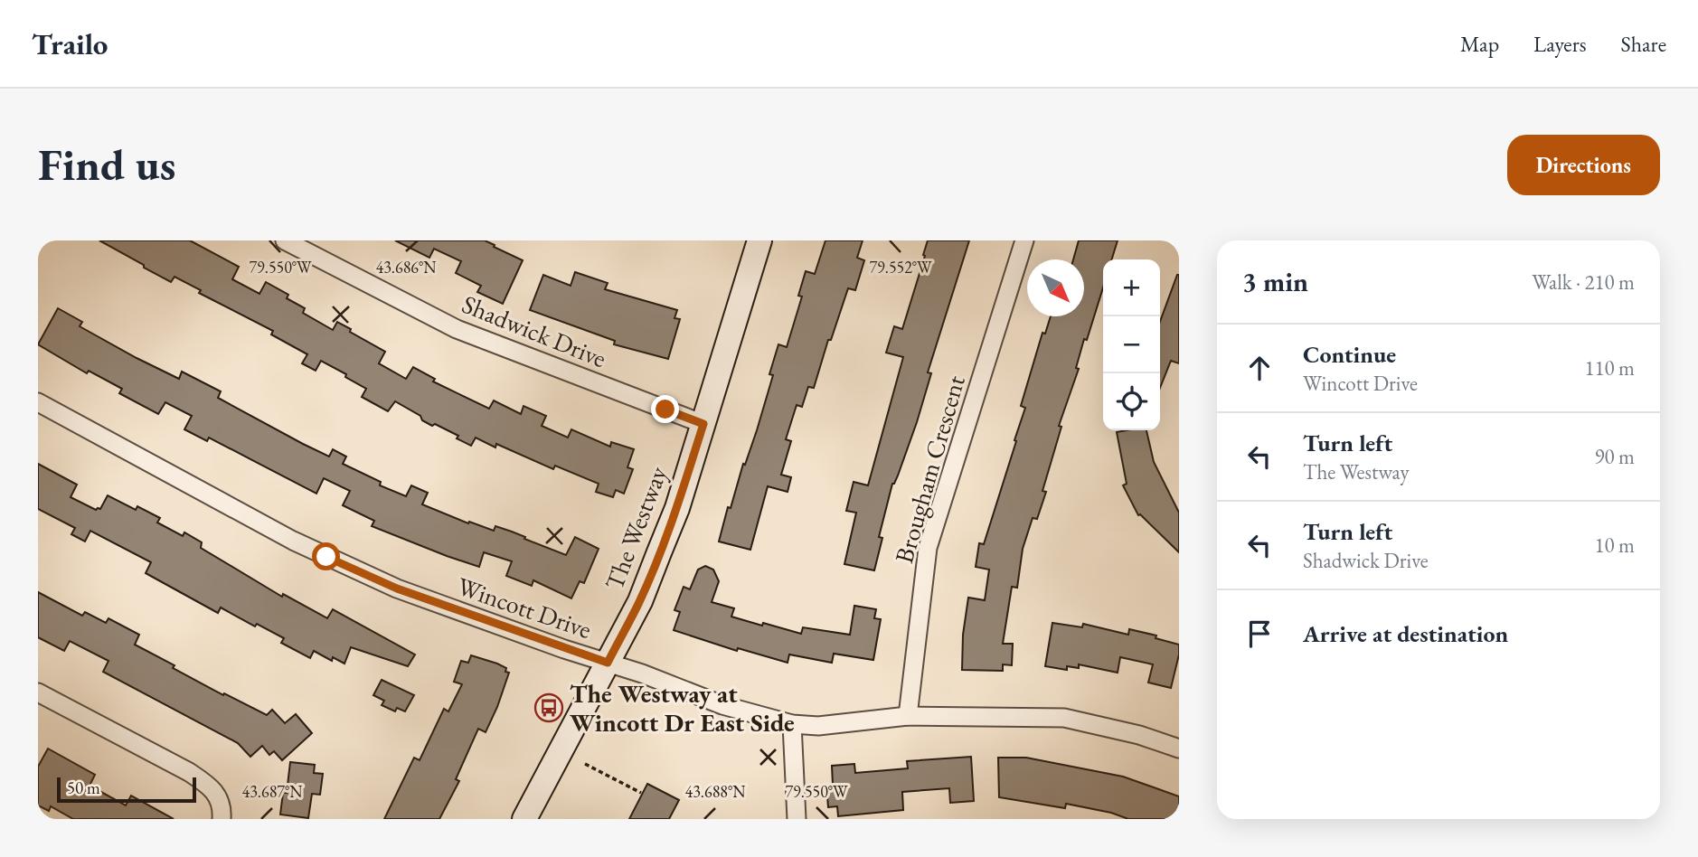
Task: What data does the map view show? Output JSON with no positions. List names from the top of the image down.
{
  "streets": {
    "main road": ["The Westway"],
    "street": ["Shadwick Drive", "Brougham Crescent", "Wincott Drive"]
  },
  "crossings": [
    ["Shadwick Drive", "The Westway"],
    ["Brougham Crescent", "Wincott Drive"],
    ["The Westway", "Wincott Drive"]
  ],
  "places": {
    "bus stop": ["The Westway at Wincott Dr East Side"]
  },
  "scale_bar": "50 m",
  "north": "bottom right",
  "page": {
    "header": "Trailo",
    "nav": ["Map", "Layers", "Share"],
    "buttons": "Directions",
    "title": "Find us",
    "heading": ["3 min", "Walk · 210 m"],
    "map_buttons": ["+", "−"],
    "list": [
      ["Continue", "Wincott Drive", "110 m"],
      ["Turn left", "The Westway", "90 m"],
      ["Turn left", "Shadwick Drive", "10 m"],
      "Arrive at destination"
    ],
    "scale": "50 m"
  },
  "coordinates": [
    "43.686°N",
    "79.550°W",
    "79.552°W",
    "43.687°N",
    "43.688°N"
  ]
}
